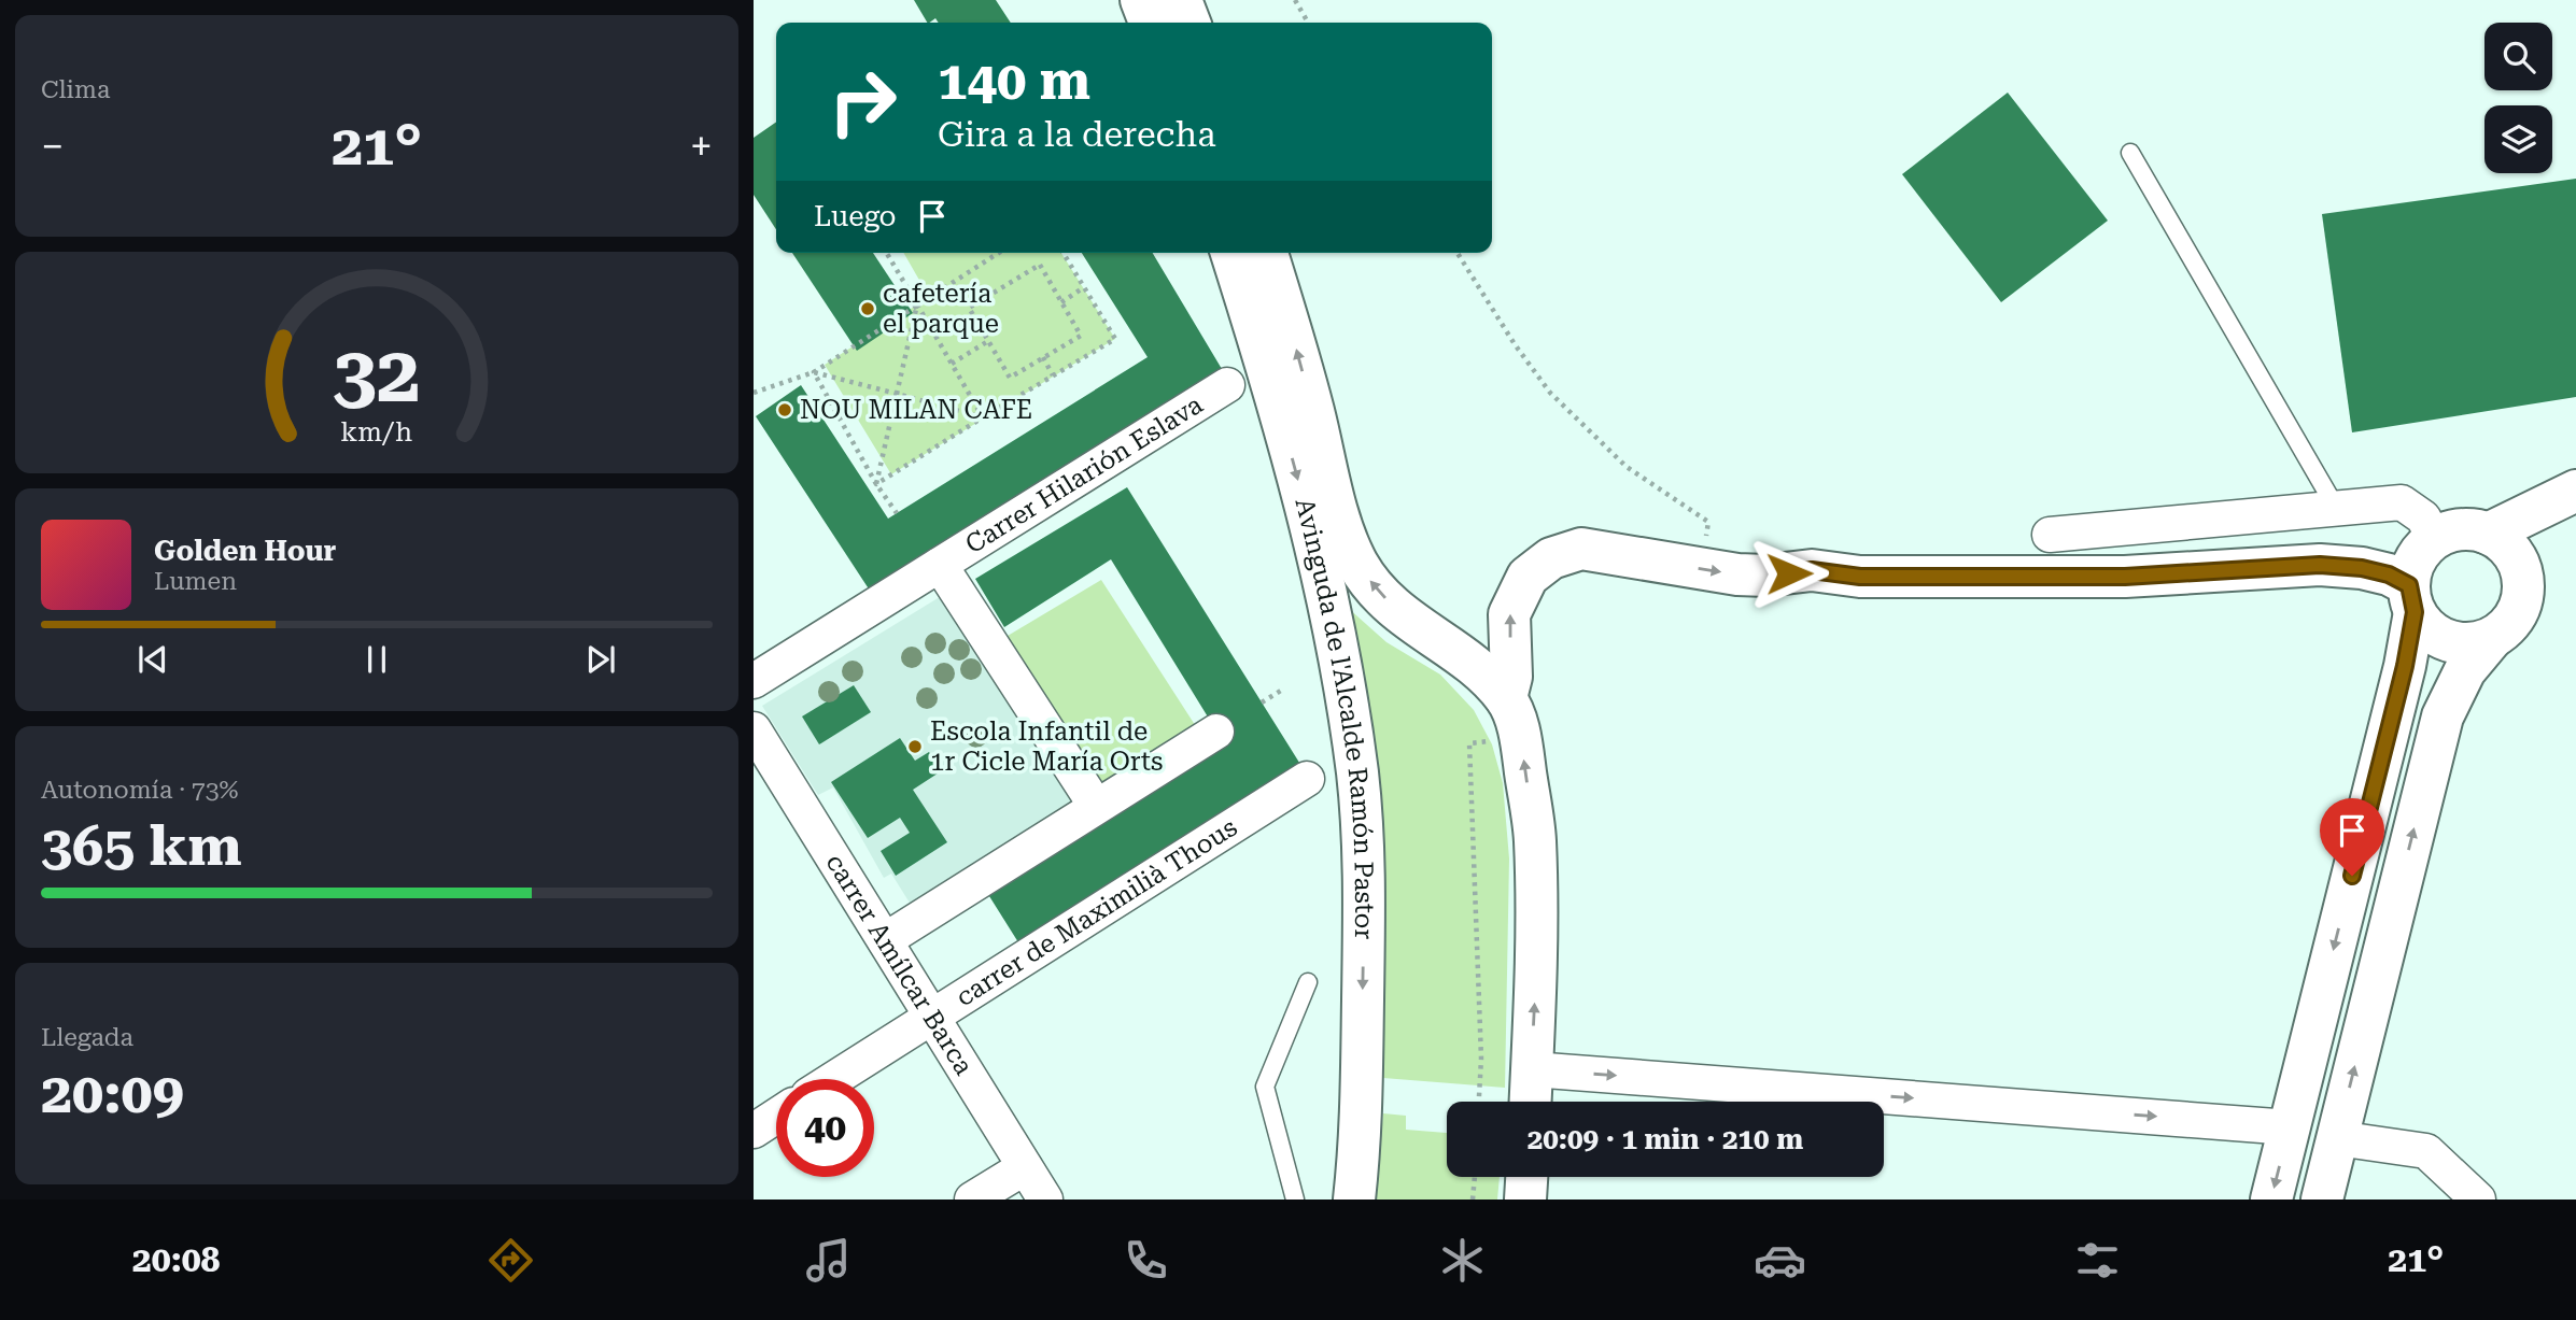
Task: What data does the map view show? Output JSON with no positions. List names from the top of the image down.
{
  "streets": {
    "main road": ["Avinguda de l'Alcalde Ramón Pastor"],
    "street": ["Carrer Hilarión Eslava", "carrer de Maximilià Thous", "carrer Amílcar Barca"]
  },
  "crossings": [
    ["carrer de Maximilià Thous", "carrer Amílcar Barca"]
  ],
  "places": ["cafetería el parque", "NOU MILAN CAFE", "Escola Infantil de 1r Cicle María Orts"],
  "page": {
    "tile": [
      "Clima",
      ["Autonomía · 73%", "365 km"],
      ["Llegada", "20:09"]
    ],
    "turn": ["140 m", "Gira a la derecha"],
    "heat": ["−", "21°", "+"],
    "then": "Luego",
    "song": ["Golden Hour", "Lumen"],
    "limit": "40",
    "trip": "20:09 · 1 min · 210 m",
    "tabs": ["20:08", "21°"],
    "gauge": ["32", "km/h"]
  }
}
